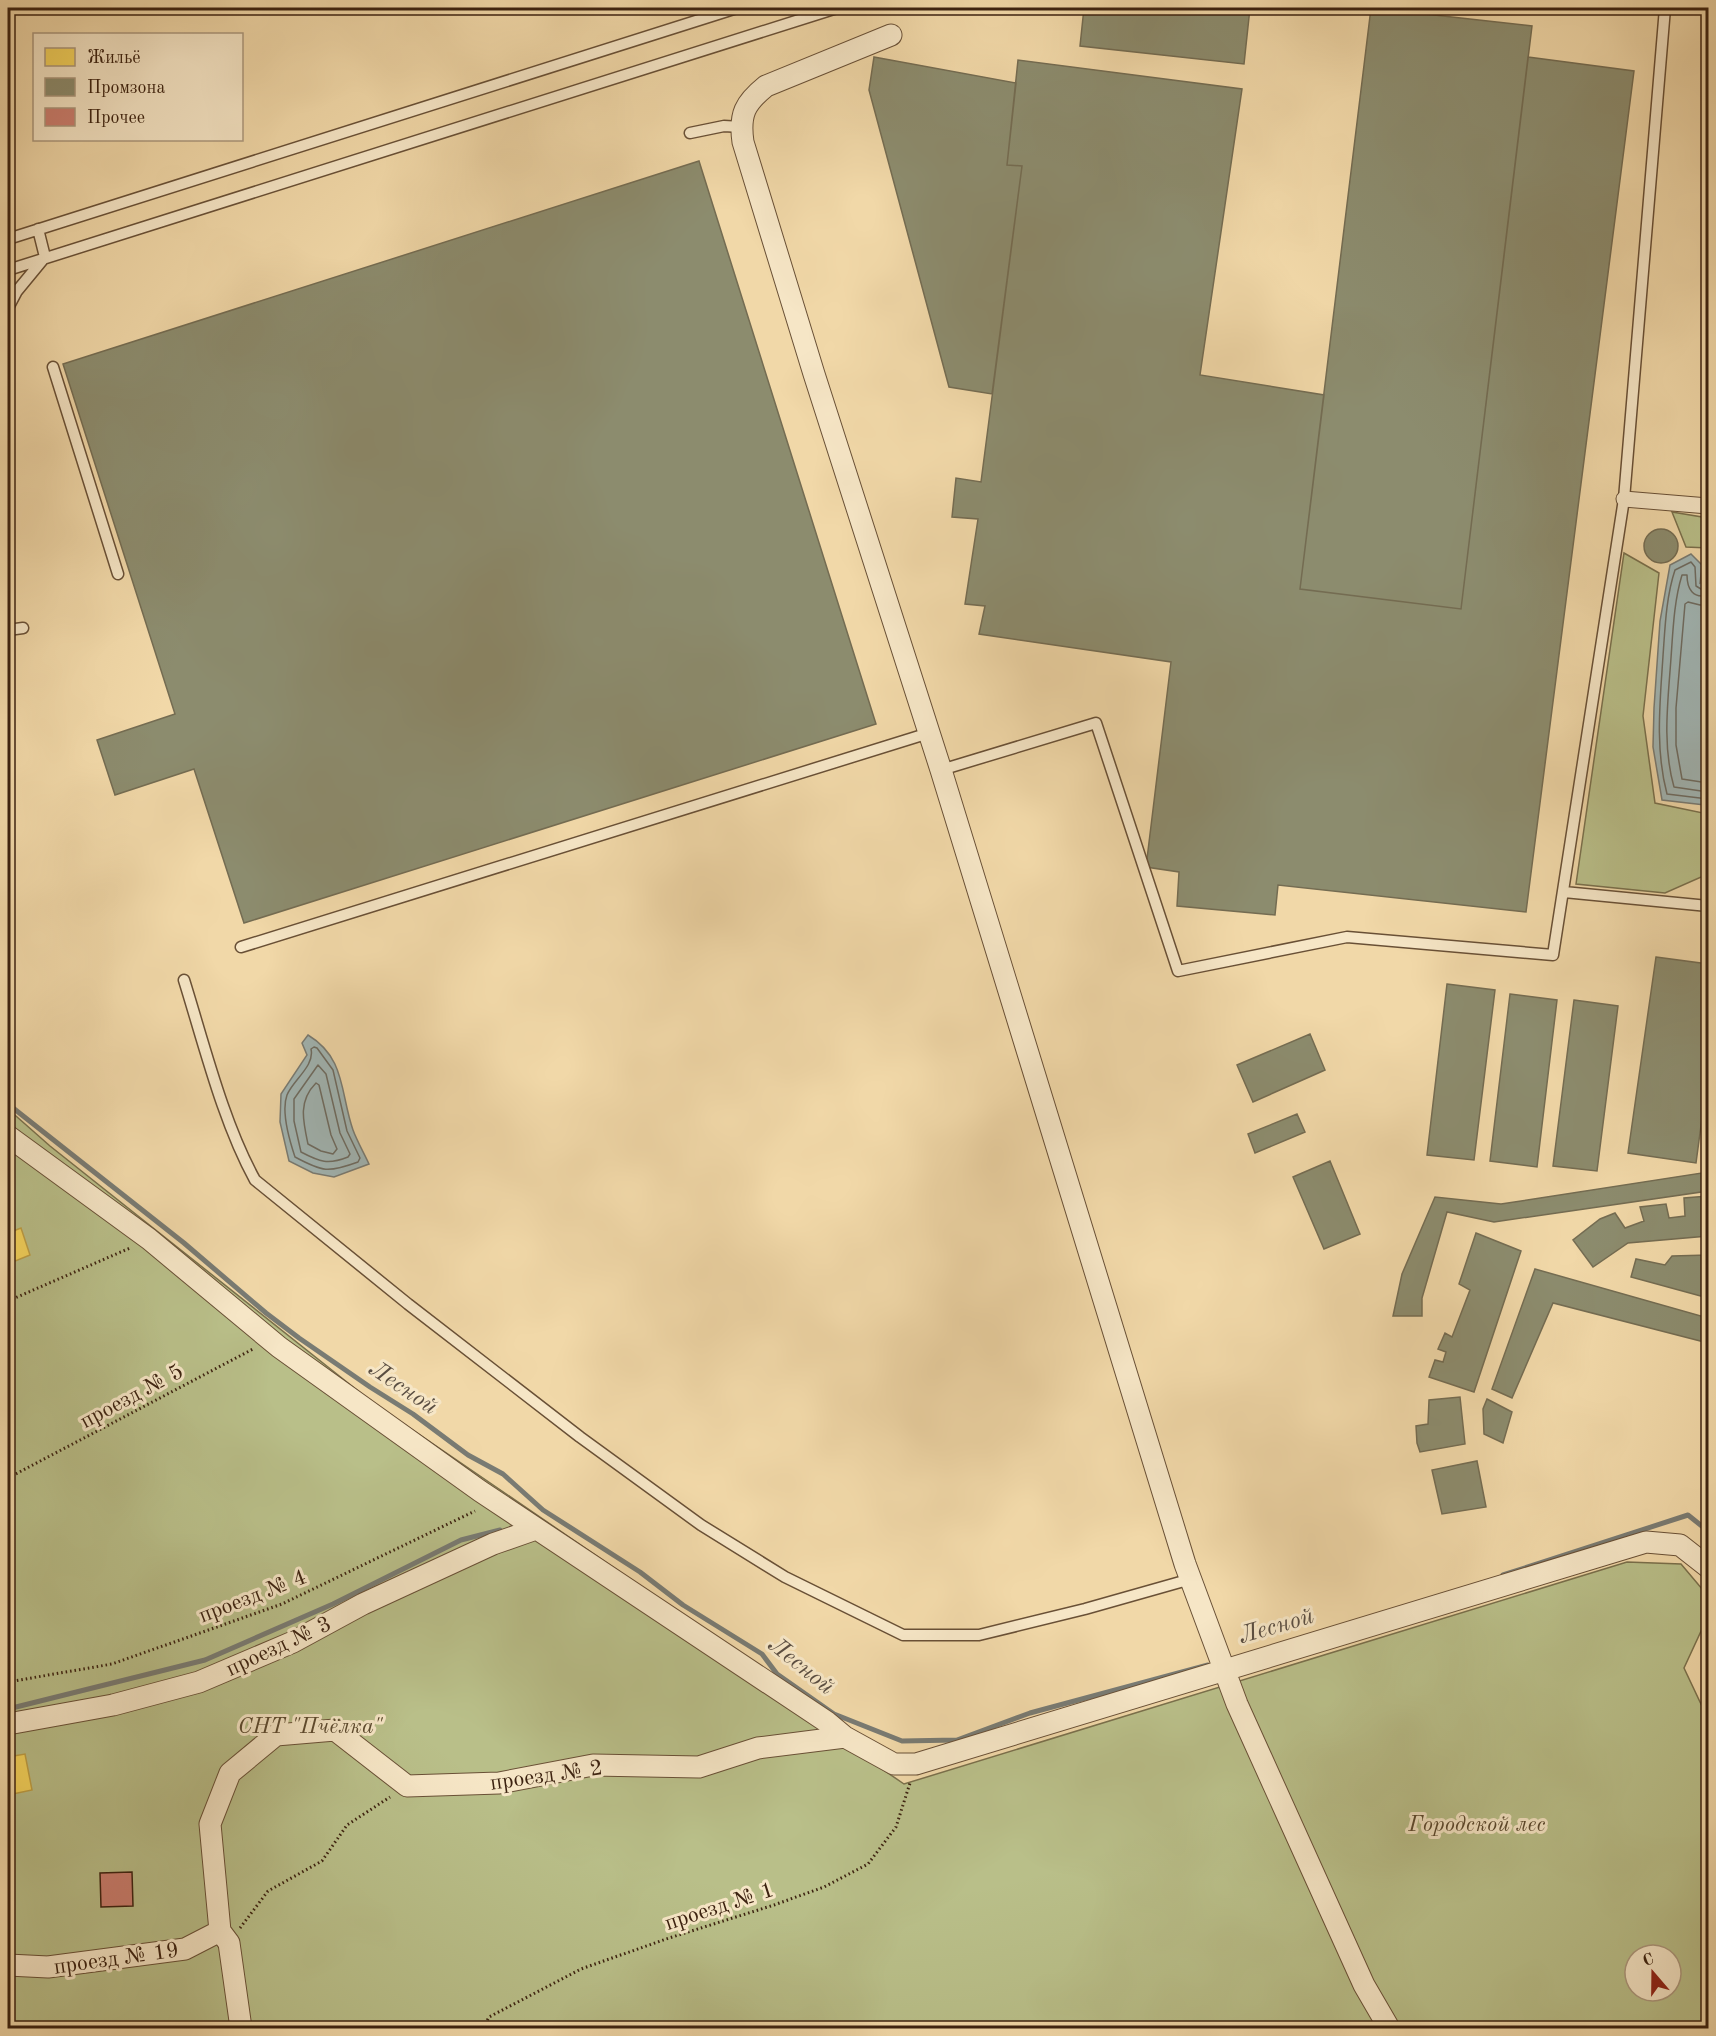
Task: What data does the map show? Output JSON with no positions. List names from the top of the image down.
{
  "streets": {
    "street": ["проезд № 3", "проезд № 2", "проезд № 19"],
    "path": ["проезд № 5", "проезд № 4", "проезд № 1"]
  },
  "water": ["Лесной"],
  "parks": ["СНТ \"Пчёлка\"", "Городской лес"],
  "legend": ["Жильё", "Промзона", "Прочее"],
  "north": "top"
}
